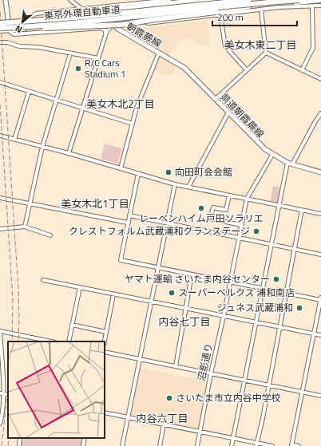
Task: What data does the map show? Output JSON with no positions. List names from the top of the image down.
{
  "streets": {
    "highway": ["東京外環自動車道"],
    "main road": ["朝霞蕨線", "県道朝霞蕨線"],
    "street": ["沼影通り"]
  },
  "crossings": [
    ["朝霞蕨線", "県道朝霞蕨線"],
    ["県道朝霞蕨線", "沼影通り"]
  ],
  "districts": [
    "美女木東二丁目",
    "美女木北2丁目",
    "美女木北1丁目",
    "内谷七丁目",
    "内谷六丁目"
  ],
  "places": [
    "R/C Cars Stadium 1",
    "向田町会会館",
    "レーベンハイム戸田ソラリエ",
    "クレストフォルム武蔵浦和グランステージ",
    "ヤマト運輸 さいたま内谷センター",
    "スーパーベルクス 浦和南店",
    "ジュネス武蔵浦和",
    "さいたま市立内谷中学校"
  ],
  "scale_bar": "200 m",
  "north": "bottom left"
}
